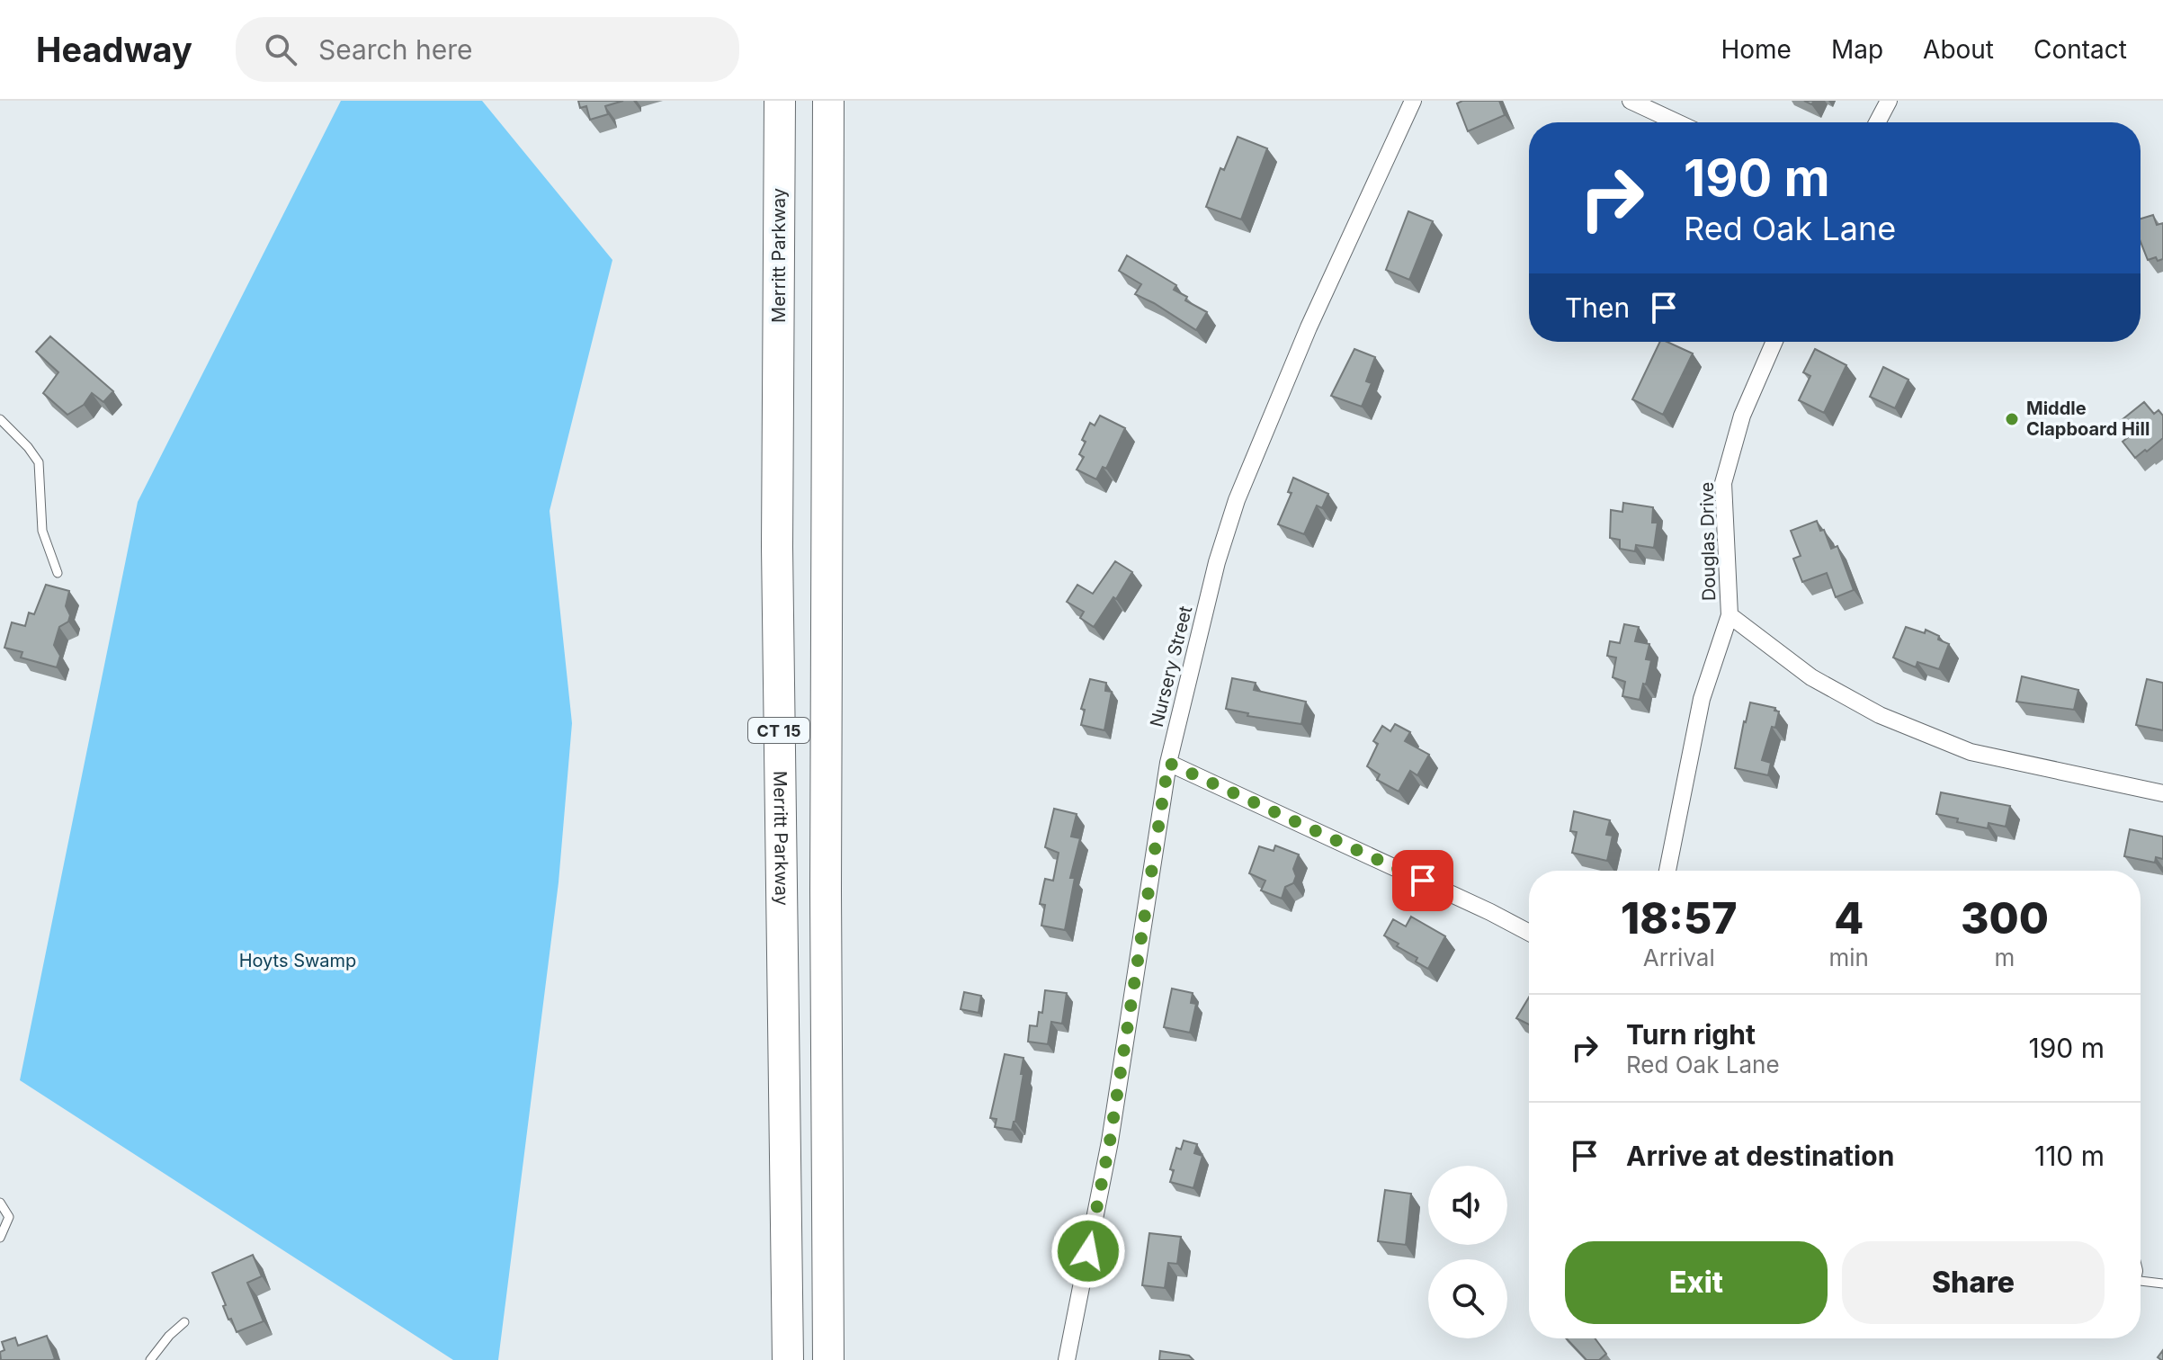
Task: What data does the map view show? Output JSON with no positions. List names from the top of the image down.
{
  "streets": {
    "highway": ["Merritt Parkway", "CT 15"],
    "street": ["Douglas Drive", "Nursery Street"]
  },
  "parks": ["Hoyts Swamp"],
  "places": ["Middle Clapboard Hill"],
  "page": {
    "header": "Headway",
    "search": "Search here",
    "nav": [
      "Home",
      "Map",
      "About",
      "Contact"
    ],
    "turn": ["190 m", "Red Oak Lane"],
    "then": "Then",
    "eta": [
      "18:57",
      "Arrival",
      "4",
      "min",
      "300",
      "m"
    ],
    "list": [
      {
        "name": "Turn right",
        "note": "Red Oak Lane",
        "value": "190 m"
      },
      {
        "name": "Arrive at destination",
        "value": "110 m"
      }
    ],
    "buttons": ["Exit", "Share"]
  }
}
